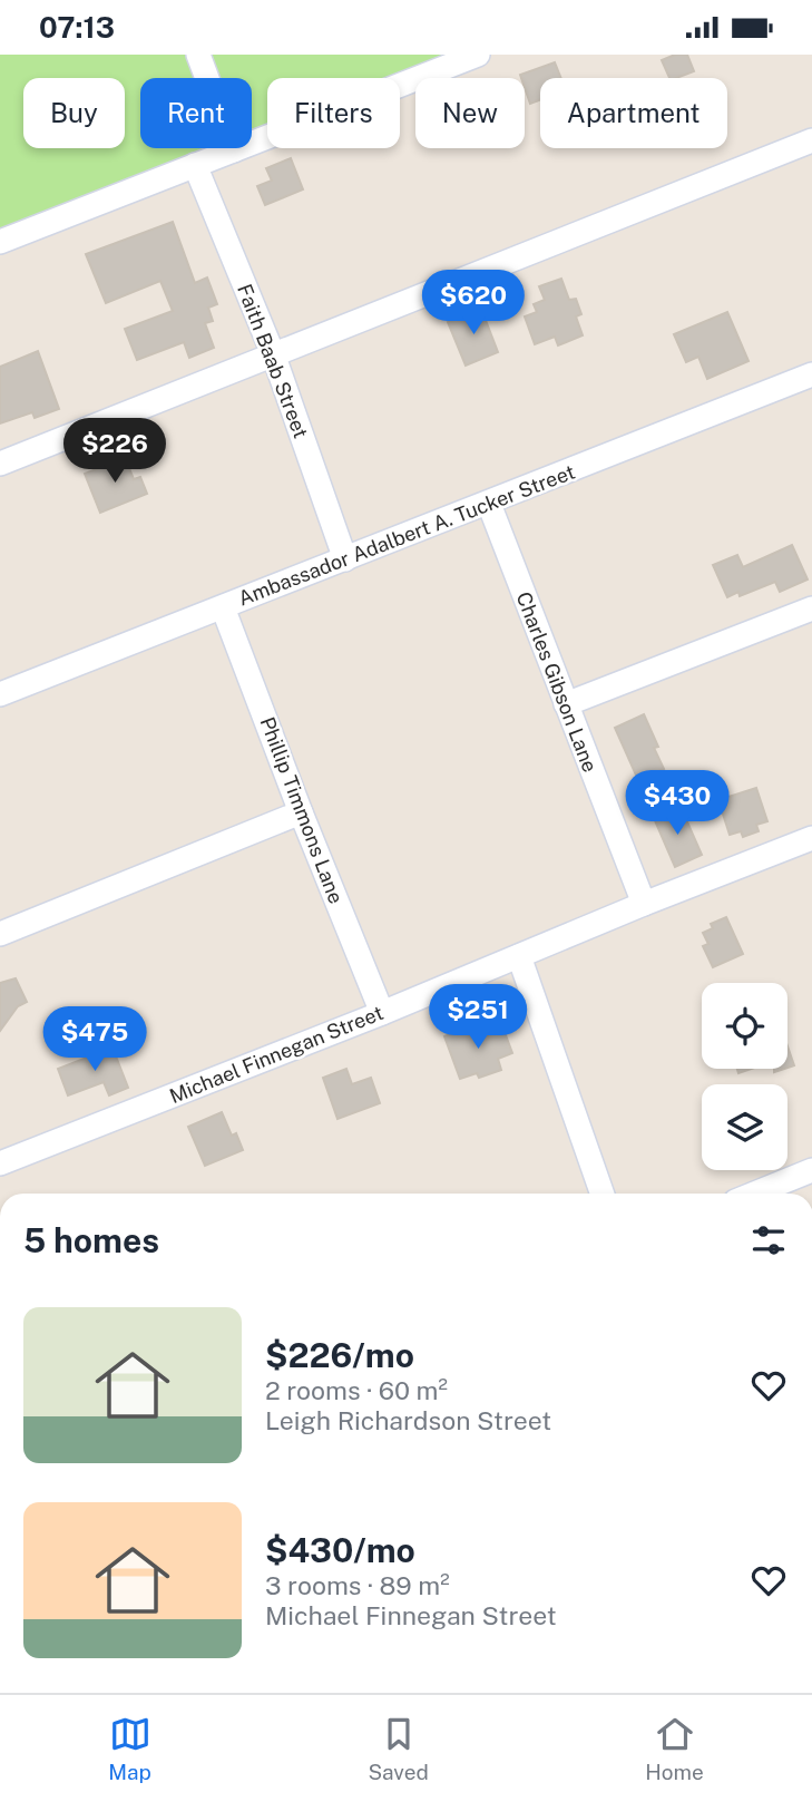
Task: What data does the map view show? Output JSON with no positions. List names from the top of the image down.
{
  "streets": {
    "street": [
      "Faith Baab Street",
      "Ambassador Adalbert A. Tucker Street",
      "Charles Gibson Lane",
      "Phillip Timmons Lane",
      "Michael Finnegan Street"
    ]
  },
  "crossings": [
    ["Faith Baab Street", "Ambassador Adalbert A. Tucker Street"],
    ["Ambassador Adalbert A. Tucker Street", "Charles Gibson Lane"],
    ["Ambassador Adalbert A. Tucker Street", "Phillip Timmons Lane"],
    ["Charles Gibson Lane", "Michael Finnegan Street"],
    ["Phillip Timmons Lane", "Michael Finnegan Street"]
  ],
  "page": {
    "status": "07:13",
    "chip": [
      "Buy",
      "Rent",
      "Filters",
      "New",
      "Apartment"
    ],
    "price": [
      "$620",
      "$226",
      "$430",
      "$251",
      "$475"
    ],
    "heading": "5 homes",
    "list": [
      {
        "name": "$226/mo",
        "note": "2 rooms · 60 m² · Leigh Richardson Street"
      },
      {
        "name": "$430/mo",
        "note": "3 rooms · 89 m² · Michael Finnegan Street"
      }
    ],
    "tabs": ["Map", "Saved", "Home"]
  }
}
